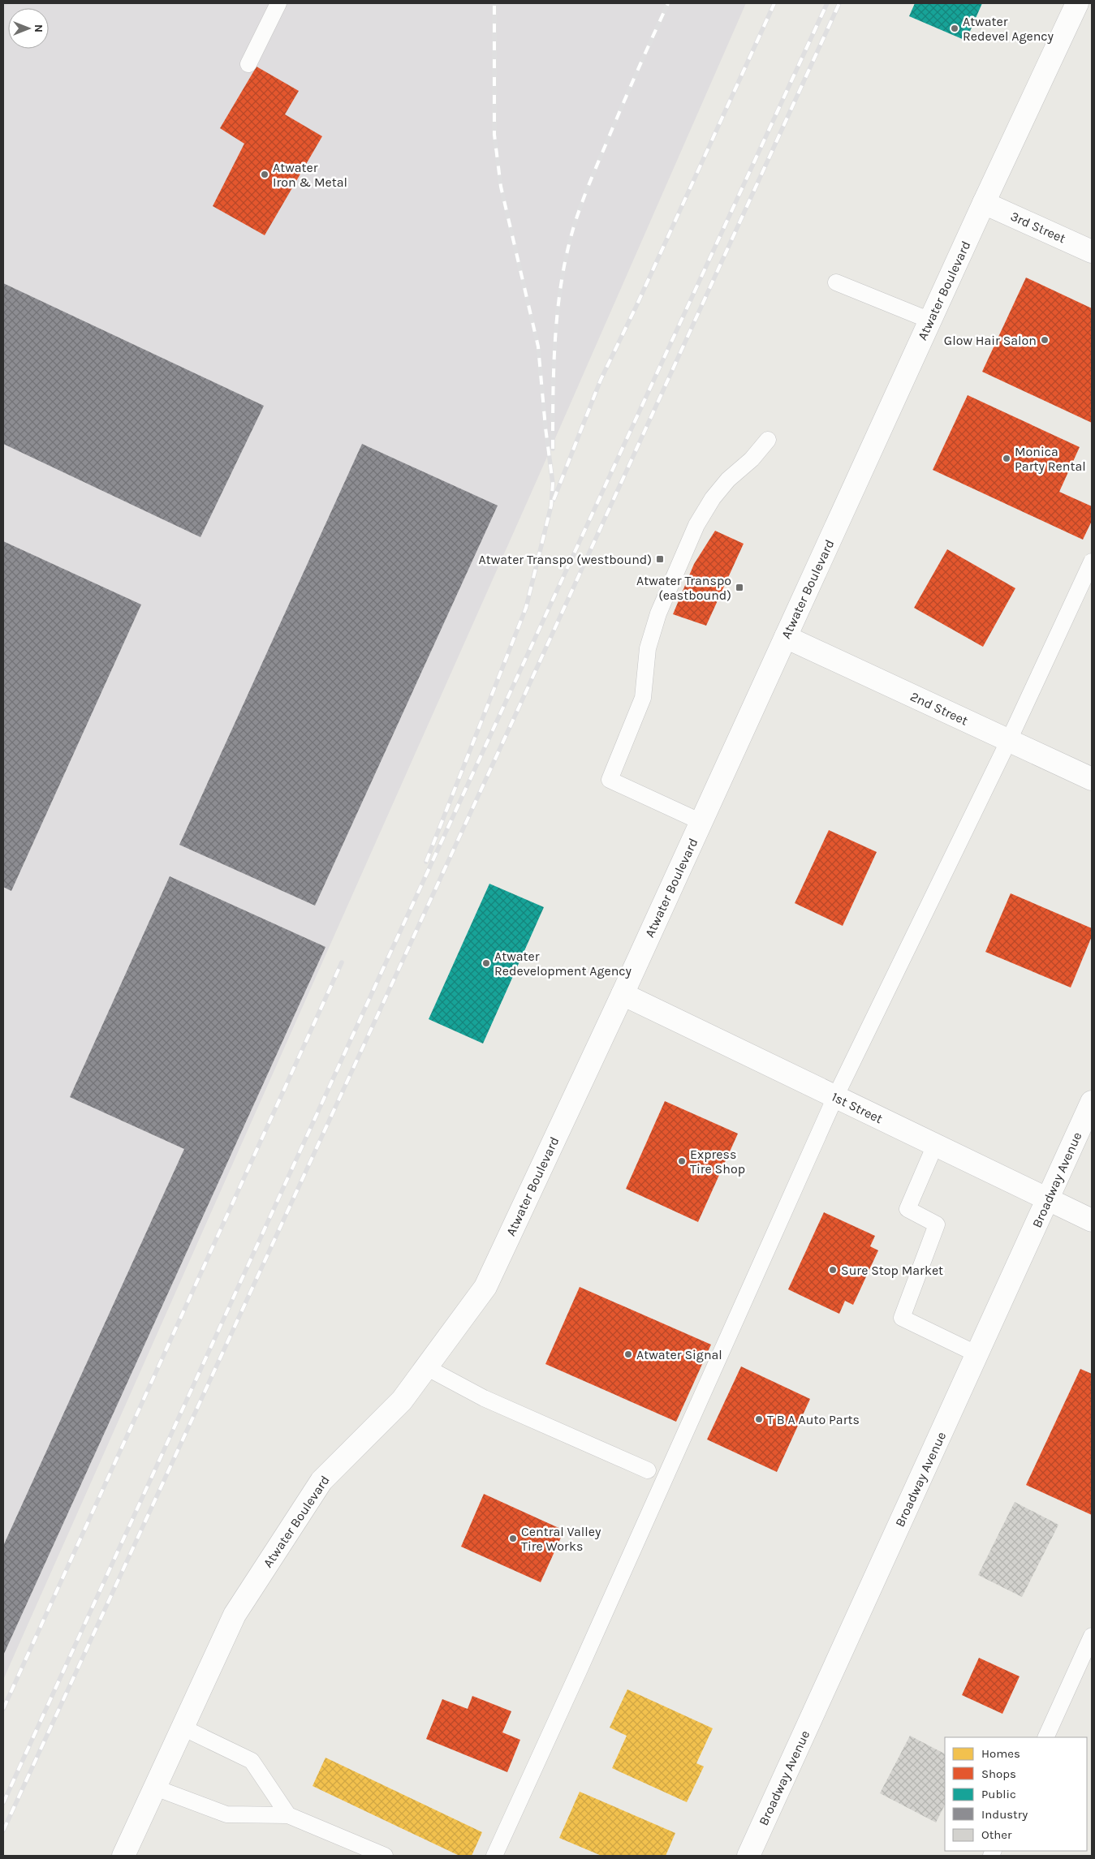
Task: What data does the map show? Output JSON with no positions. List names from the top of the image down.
{
  "streets": {
    "main road": [
      "3rd Street",
      "Atwater Boulevard",
      "2nd Street",
      "1st Street",
      "Broadway Avenue"
    ]
  },
  "crossings": [
    ["3rd Street", "Atwater Boulevard"],
    ["Atwater Boulevard", "2nd Street"],
    ["Atwater Boulevard", "1st Street"],
    ["1st Street", "Broadway Avenue"]
  ],
  "places": {
    "other": [
      "Atwater Redevel Agency",
      "Atwater Iron & Metal",
      "Glow Hair Salon",
      "Monica Party Rental",
      "Atwater Redevelopment Agency",
      "Express Tire Shop",
      "Sure Stop Market",
      "Atwater Signal",
      "T B A Auto Parts",
      "Central Valley Tire Works"
    ],
    "transit": ["Atwater Transpo (westbound)", "Atwater Transpo (eastbound)"]
  },
  "legend": [
    "Homes",
    "Shops",
    "Public",
    "Industry",
    "Other"
  ],
  "north": "right"
}
